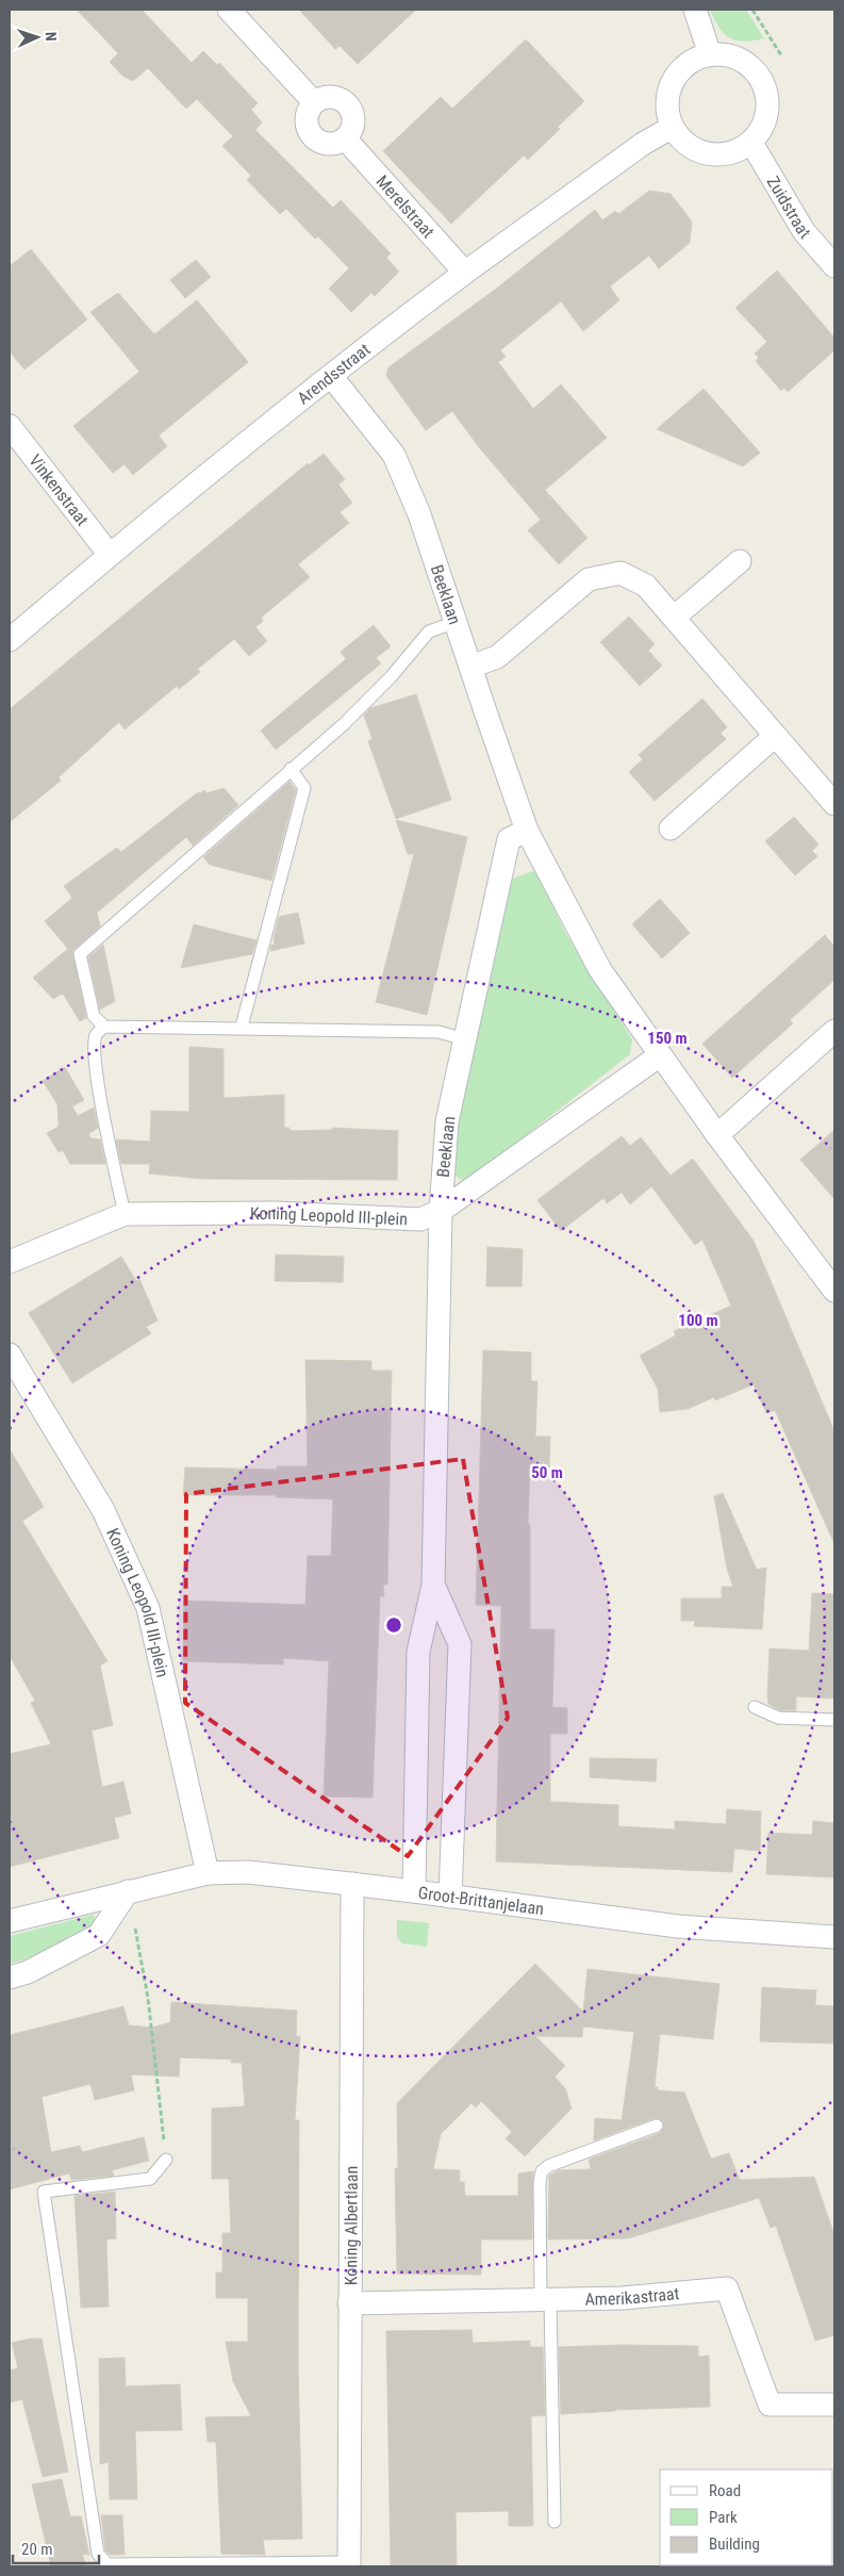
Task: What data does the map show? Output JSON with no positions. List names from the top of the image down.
{
  "streets": {
    "street": [
      "Merelstraat",
      "Zuidstraat",
      "Arendsstraat",
      "Vinkenstraat",
      "Beeklaan",
      "Koning Leopold III-plein",
      "Groot-Brittanjelaan",
      "Koning Albertlaan",
      "Amerikastraat"
    ]
  },
  "crossings": [
    ["Merelstraat", "Arendsstraat"],
    ["Zuidstraat", "Arendsstraat"],
    ["Arendsstraat", "Vinkenstraat"],
    ["Arendsstraat", "Beeklaan"],
    ["Beeklaan", "Koning Leopold III-plein"],
    ["Koning Leopold III-plein", "Groot-Brittanjelaan"],
    ["Groot-Brittanjelaan", "Koning Albertlaan"],
    ["Koning Albertlaan", "Amerikastraat"]
  ],
  "legend": ["Road", "Park", "Building"],
  "scale_bar": "20 m",
  "north": "right",
  "rings": ["150 m", "100 m", "50 m"]
}
